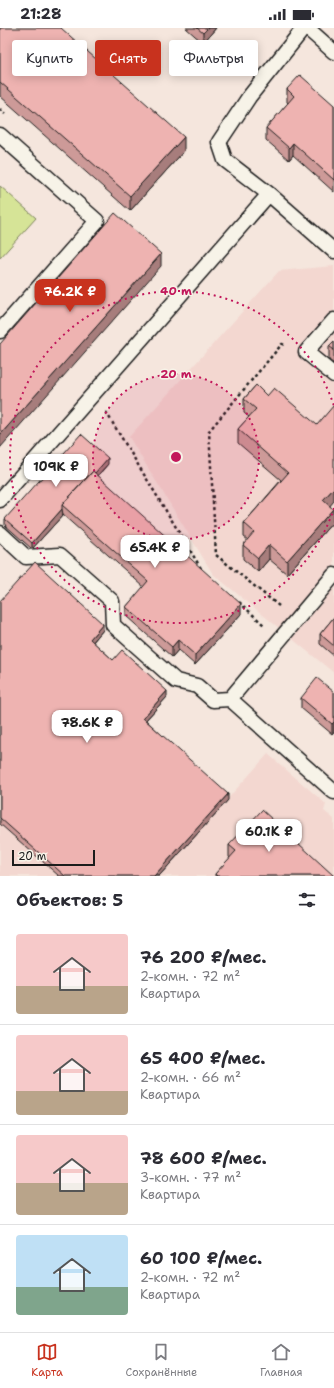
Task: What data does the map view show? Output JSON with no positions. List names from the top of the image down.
{
  "scale_bar": "20 m",
  "page": {
    "status": "21:28",
    "chip": ["Купить", "Снять", "Фильтры"],
    "price": [
      "76.2K ₽",
      "109K ₽",
      "65.4K ₽",
      "78.6K ₽",
      "60.1K ₽"
    ],
    "scale": "20 m",
    "heading": "Объектов: 5",
    "list": [
      {
        "name": "76 200 ₽/мес.",
        "note": "2-комн. · 72 m² · Квартира"
      },
      {
        "name": "65 400 ₽/мес.",
        "note": "2-комн. · 66 m² · Квартира"
      },
      {
        "name": "78 600 ₽/мес.",
        "note": "3-комн. · 77 m² · Квартира"
      },
      {
        "name": "60 100 ₽/мес.",
        "note": "2-комн. · 72 m² · Квартира"
      }
    ],
    "tabs": ["Карта", "Сохранённые", "Главная"]
  },
  "rings": ["40 m", "20 m"]
}
